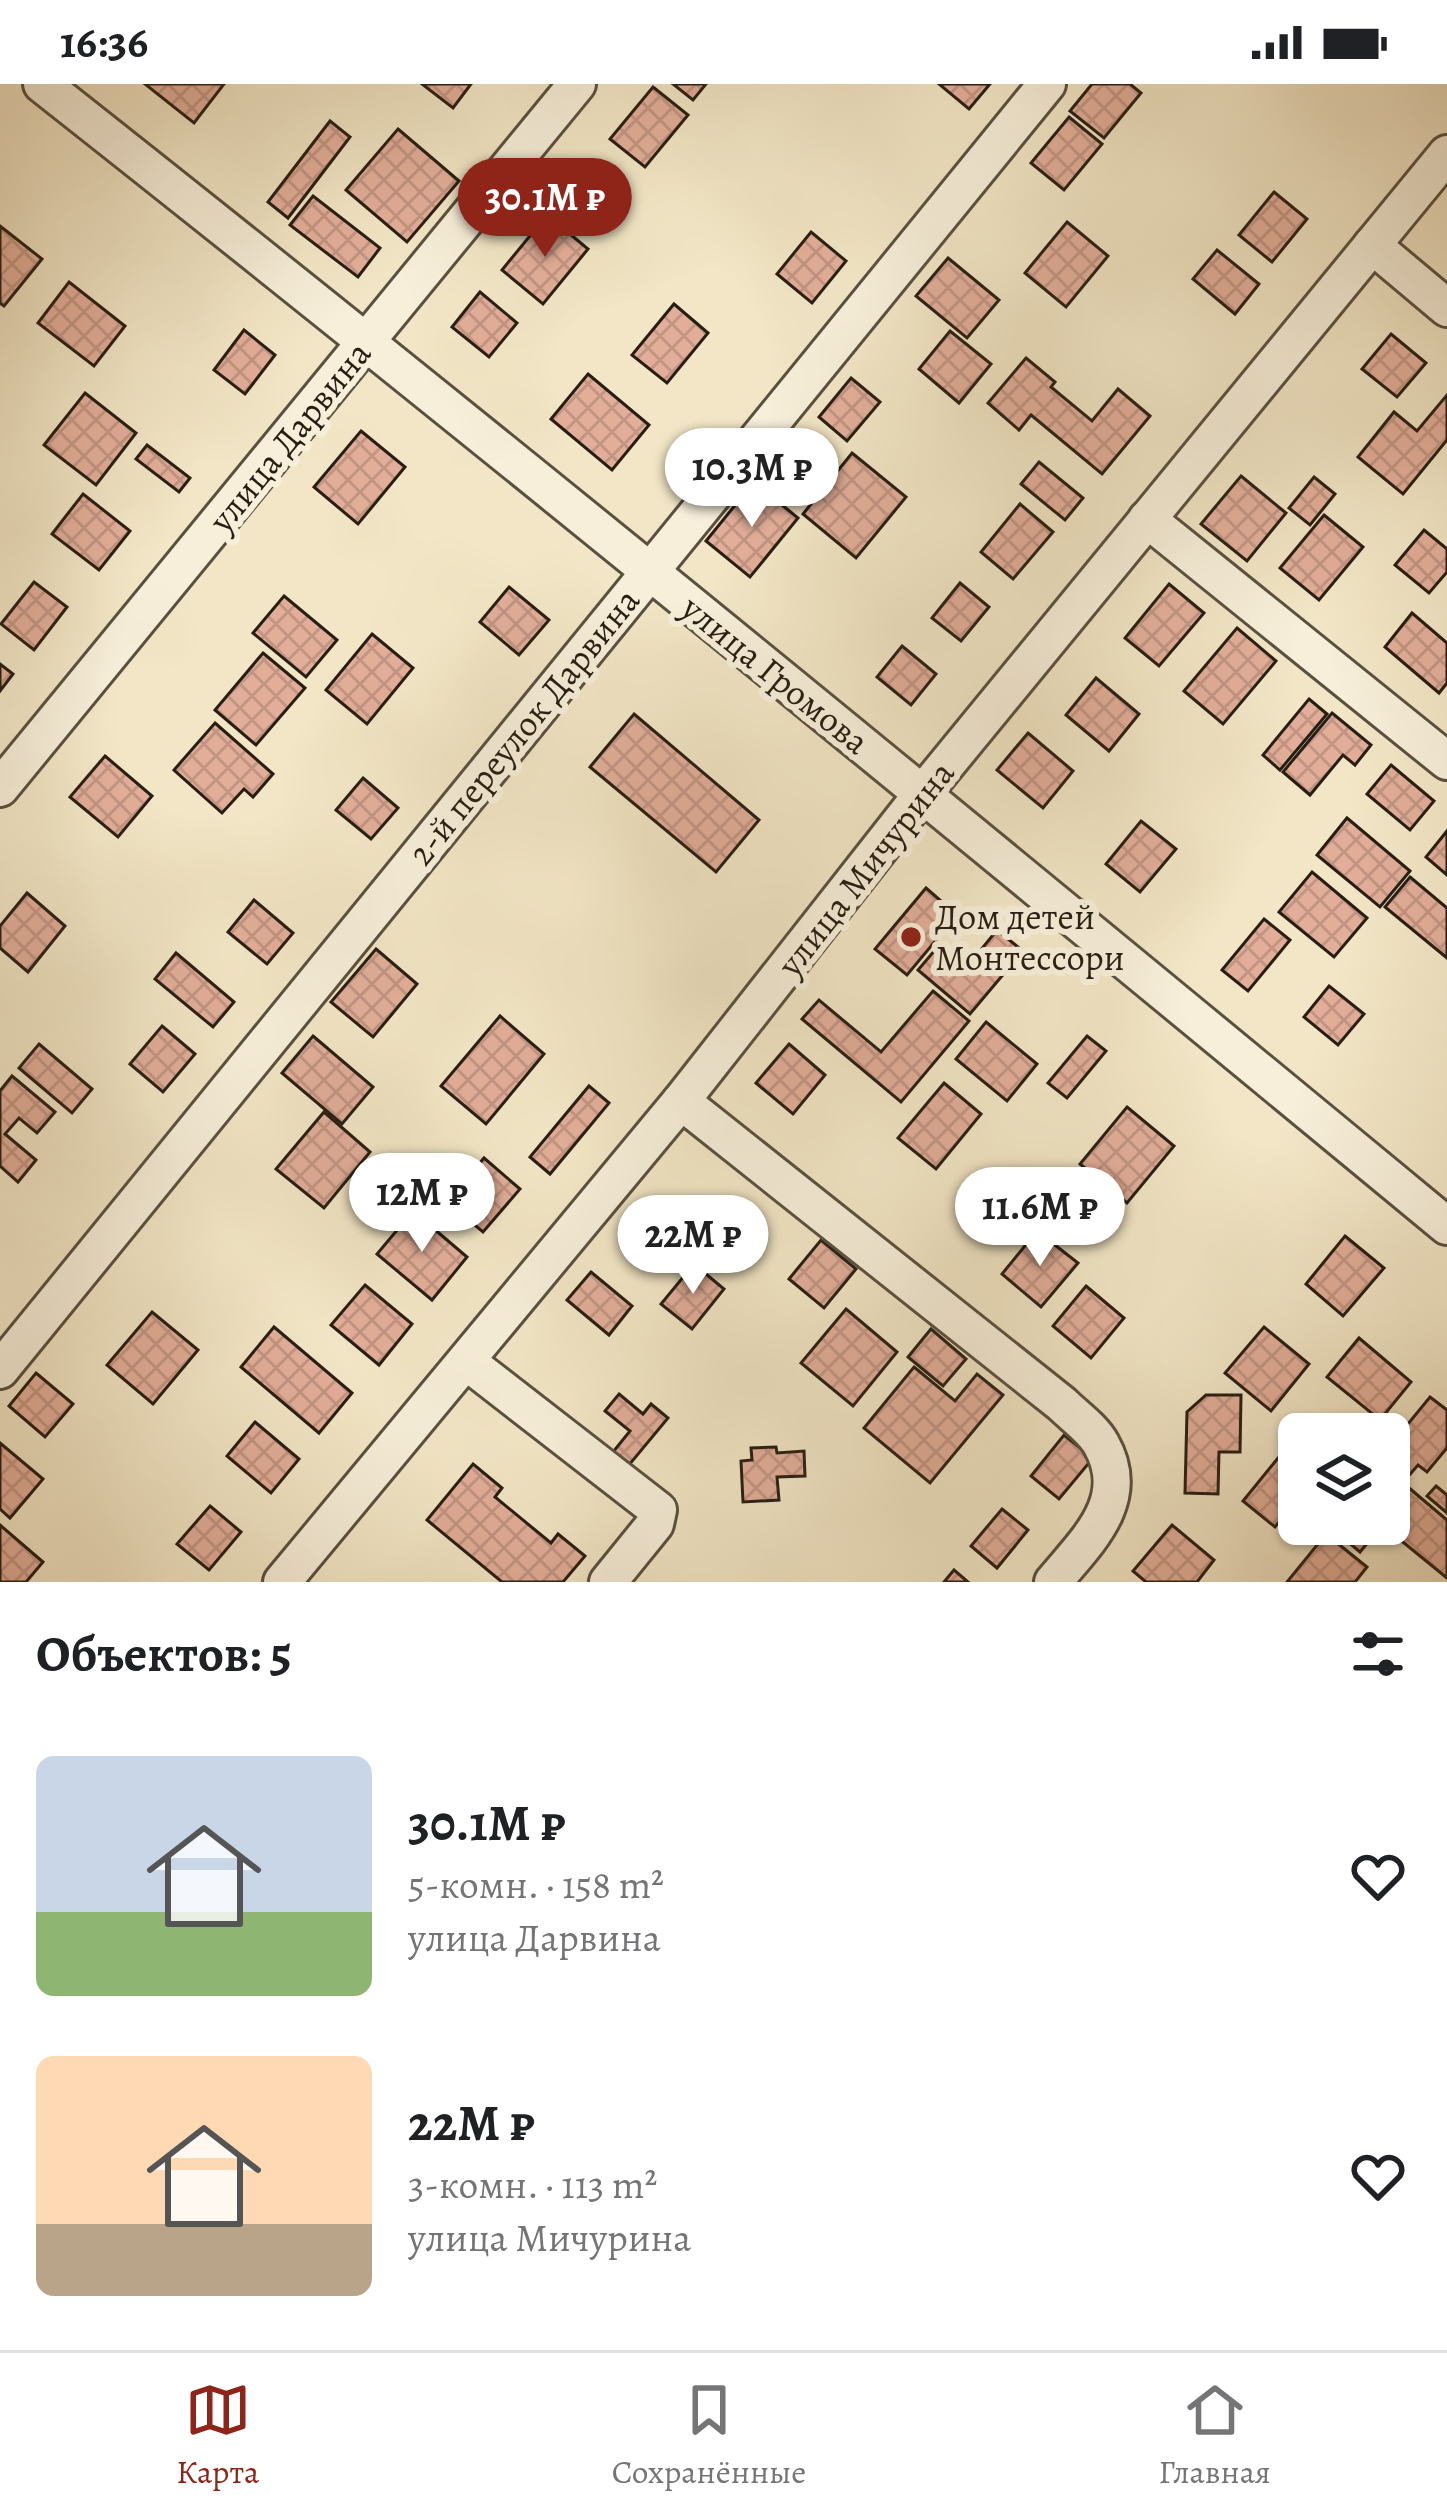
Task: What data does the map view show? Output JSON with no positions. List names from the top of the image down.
{
  "streets": {
    "street": [
      "улица Дарвина",
      "улица Громова",
      "2-й переулок Дарвина",
      "улица Мичурина"
    ]
  },
  "crossings": [
    ["улица Дарвина", "улица Громова"],
    ["улица Громова", "2-й переулок Дарвина"],
    ["улица Громова", "улица Мичурина"]
  ],
  "places": ["Дом детей Монтессори"],
  "page": {
    "status": "16:36",
    "price": [
      "30.1M ₽",
      "10.3M ₽",
      "12M ₽",
      "11.6M ₽",
      "22M ₽"
    ],
    "heading": "Объектов: 5",
    "list": [
      {
        "name": "30.1M ₽",
        "note": "5-комн. · 158 m² · улица Дарвина"
      },
      {
        "name": "22M ₽",
        "note": "3-комн. · 113 m² · улица Мичурина"
      }
    ],
    "tabs": ["Карта", "Сохранённые", "Главная"]
  }
}
